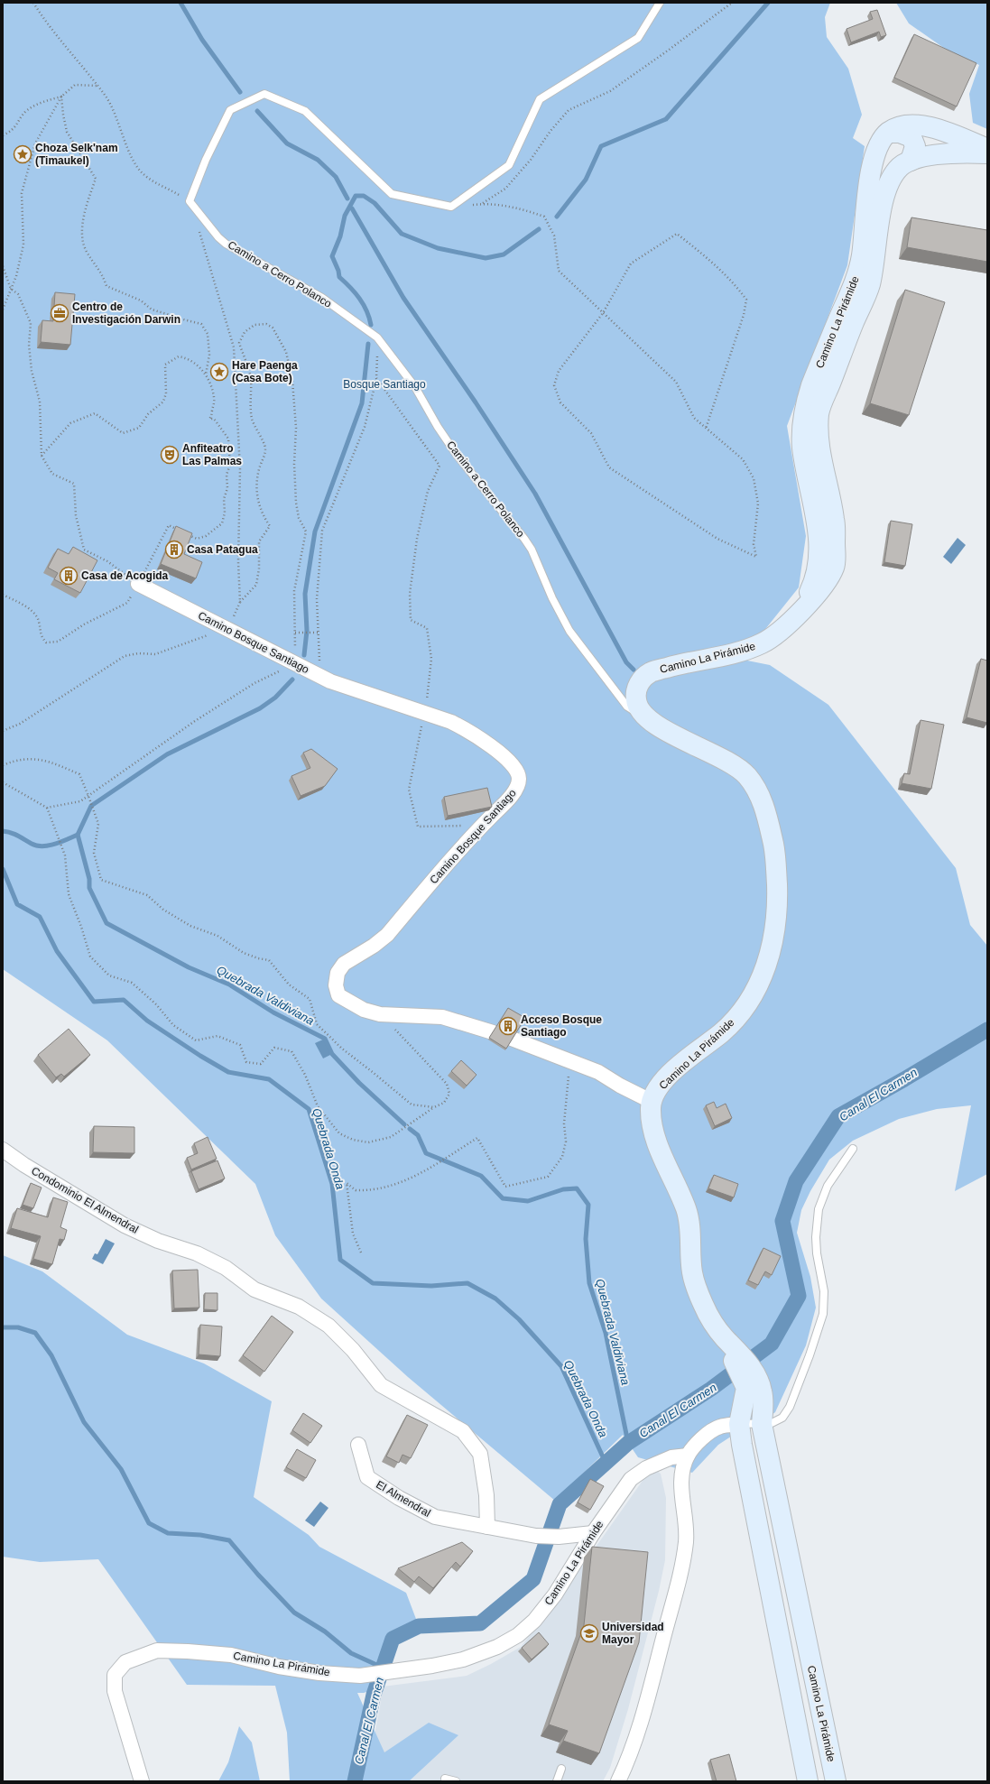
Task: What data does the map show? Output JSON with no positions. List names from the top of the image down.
{
  "streets": {
    "street": [
      "Camino La Pirámide",
      "Camino Bosque Santiago",
      "Condominio El Almendral",
      "El Almendral"
    ],
    "lane": ["Camino a Cerro Polanco"]
  },
  "crossings": [
    ["Camino a Cerro Polanco", "Camino La Pirámide"],
    ["Camino La Pirámide", "El Almendral"],
    ["Condominio El Almendral", "El Almendral"]
  ],
  "water": ["Quebrada Valdiviana", "Canal El Carmen", "Quebrada Onda"],
  "parks": ["Bosque Santiago"],
  "places": {
    "place": ["Choza Selk'nam (Timaukel)", "Hare Paenga (Casa Bote)"],
    "office": ["Centro de Investigación Darwin"],
    "theatre": ["Anfiteatro Las Palmas"],
    "building": ["Casa Patagua", "Casa de Acogida", "Acceso Bosque Santiago"],
    "school or university": ["Universidad Mayor"]
  }
}
